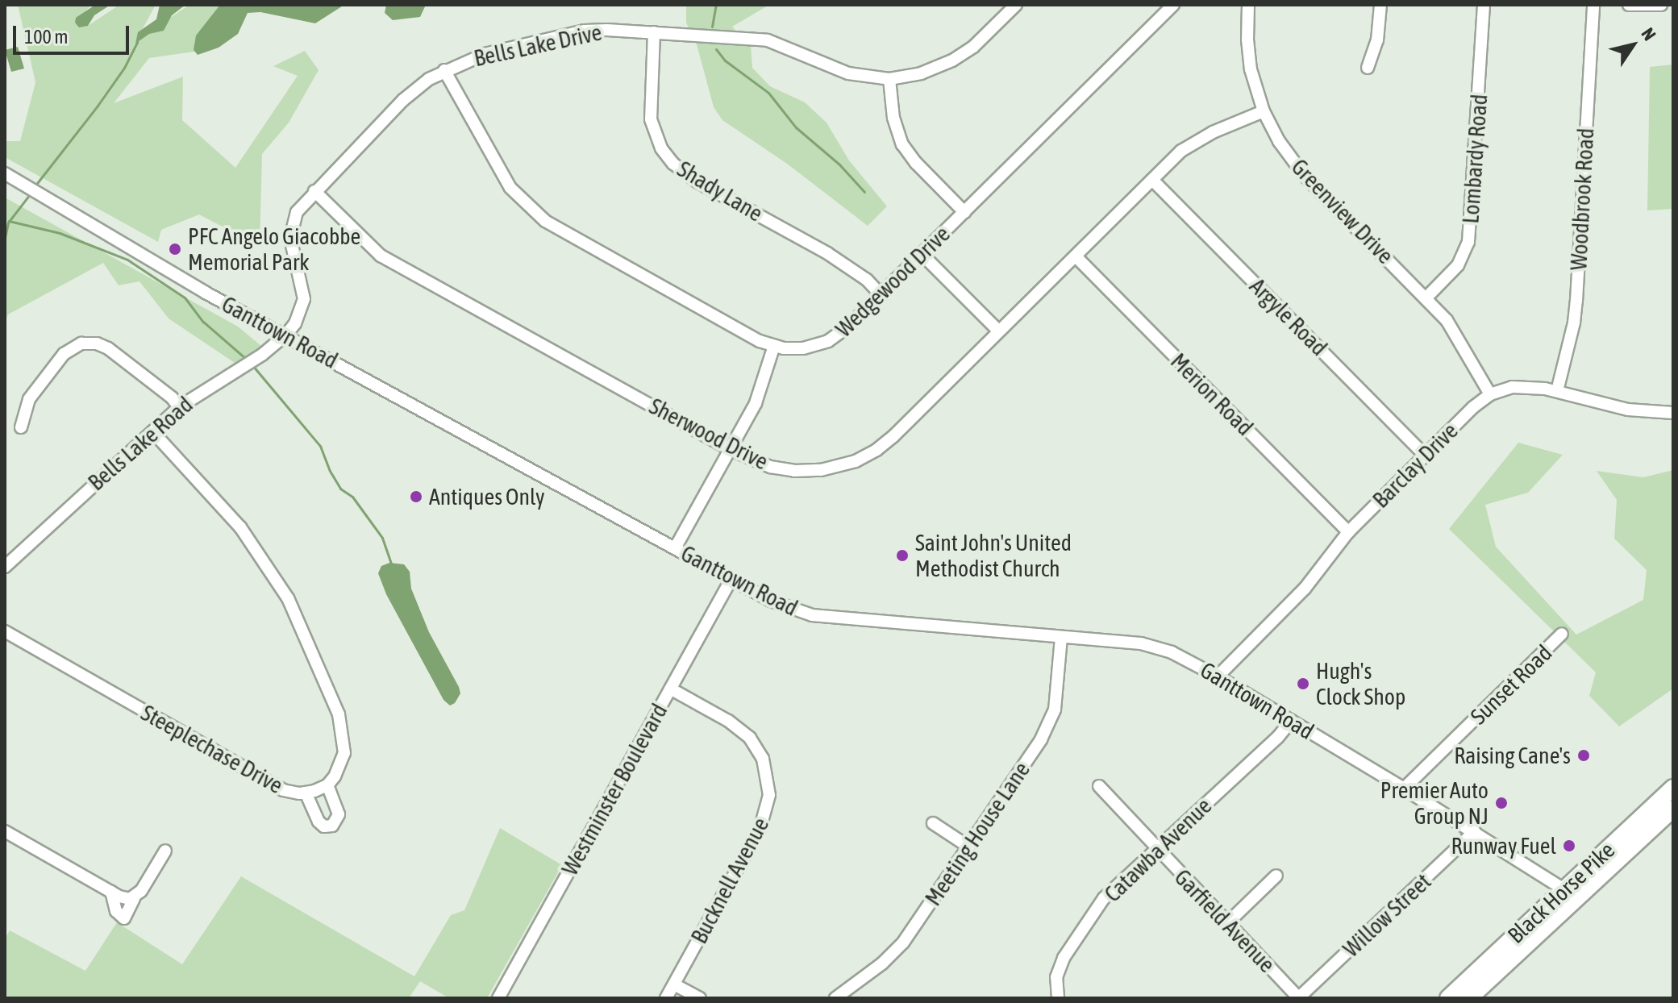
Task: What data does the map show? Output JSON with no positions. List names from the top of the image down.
{
  "streets": {
    "highway": ["Black Horse Pike"],
    "street": [
      "Bells Lake Drive",
      "Lombardy Road",
      "Shady Lane",
      "Woodbrook Road",
      "Greenview Drive",
      "Wedgewood Drive",
      "Argyle Road",
      "Ganttown Road",
      "Merion Road",
      "Sherwood Drive",
      "Bells Lake Road",
      "Barclay Drive",
      "Sunset Road",
      "Steeplechase Drive",
      "Westminster Boulevard",
      "Meeting House Lane",
      "Catawba Avenue",
      "Bucknell Avenue",
      "Willow Street",
      "Garfield Avenue"
    ]
  },
  "crossings": [
    ["Bells Lake Drive", "Shady Lane"],
    ["Bells Lake Drive", "Wedgewood Drive"],
    ["Bells Lake Drive", "Ganttown Road"],
    ["Bells Lake Drive", "Sherwood Drive"],
    ["Bells Lake Drive", "Bells Lake Road"],
    ["Lombardy Road", "Greenview Drive"],
    ["Shady Lane", "Wedgewood Drive"],
    ["Greenview Drive", "Sherwood Drive"],
    ["Greenview Drive", "Barclay Drive"],
    ["Argyle Road", "Sherwood Drive"],
    ["Argyle Road", "Barclay Drive"],
    ["Ganttown Road", "Bells Lake Road"],
    ["Ganttown Road", "Barclay Drive"],
    ["Ganttown Road", "Sunset Road"],
    ["Ganttown Road", "Westminster Boulevard"],
    ["Ganttown Road", "Meeting House Lane"],
    ["Ganttown Road", "Catawba Avenue"],
    ["Ganttown Road", "Black Horse Pike"],
    ["Ganttown Road", "Willow Street"],
    ["Merion Road", "Sherwood Drive"],
    ["Merion Road", "Barclay Drive"],
    ["Westminster Boulevard", "Bucknell Avenue"],
    ["Catawba Avenue", "Garfield Avenue"],
    ["Willow Street", "Garfield Avenue"]
  ],
  "places": [
    "PFC Angelo Giacobbe Memorial Park",
    "Antiques Only",
    "Saint John's United Methodist Church",
    "Hugh's Clock Shop",
    "Raising Cane's",
    "Premier Auto Group NJ",
    "Runway Fuel"
  ],
  "scale_bar": "100 m",
  "north": "top right"
}
